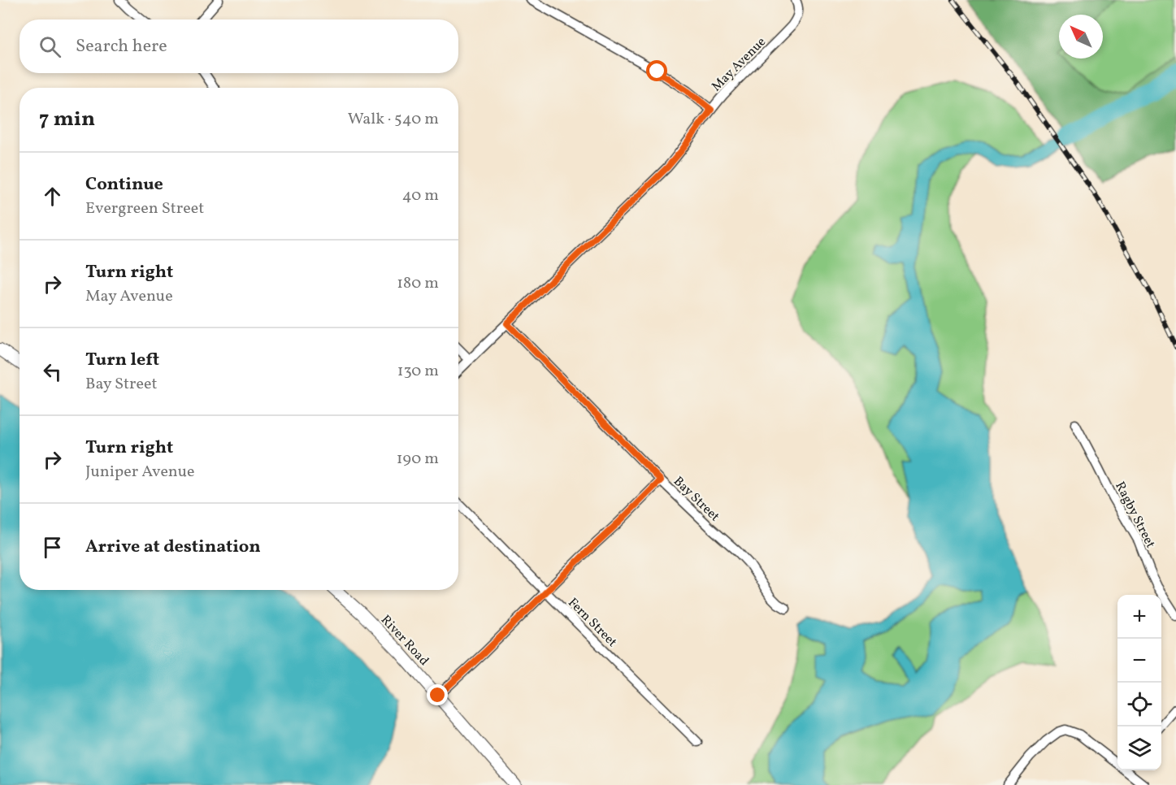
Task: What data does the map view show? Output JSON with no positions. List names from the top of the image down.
{
  "streets": {
    "street": [
      "May Avenue",
      "Bay Street",
      "Ragby Street",
      "Fern Street",
      "River Road"
    ]
  },
  "crossings": [
    ["May Avenue", "Bay Street"]
  ],
  "north": "top left",
  "page": {
    "search": "Search here",
    "heading": ["7 min", "Walk · 540 m"],
    "list": [
      ["Continue", "Evergreen Street", "40 m"],
      ["Turn right", "May Avenue", "180 m"],
      ["Turn left", "Bay Street", "130 m"],
      ["Turn right", "Juniper Avenue", "190 m"],
      "Arrive at destination"
    ],
    "map_buttons": ["+", "−"]
  }
}
